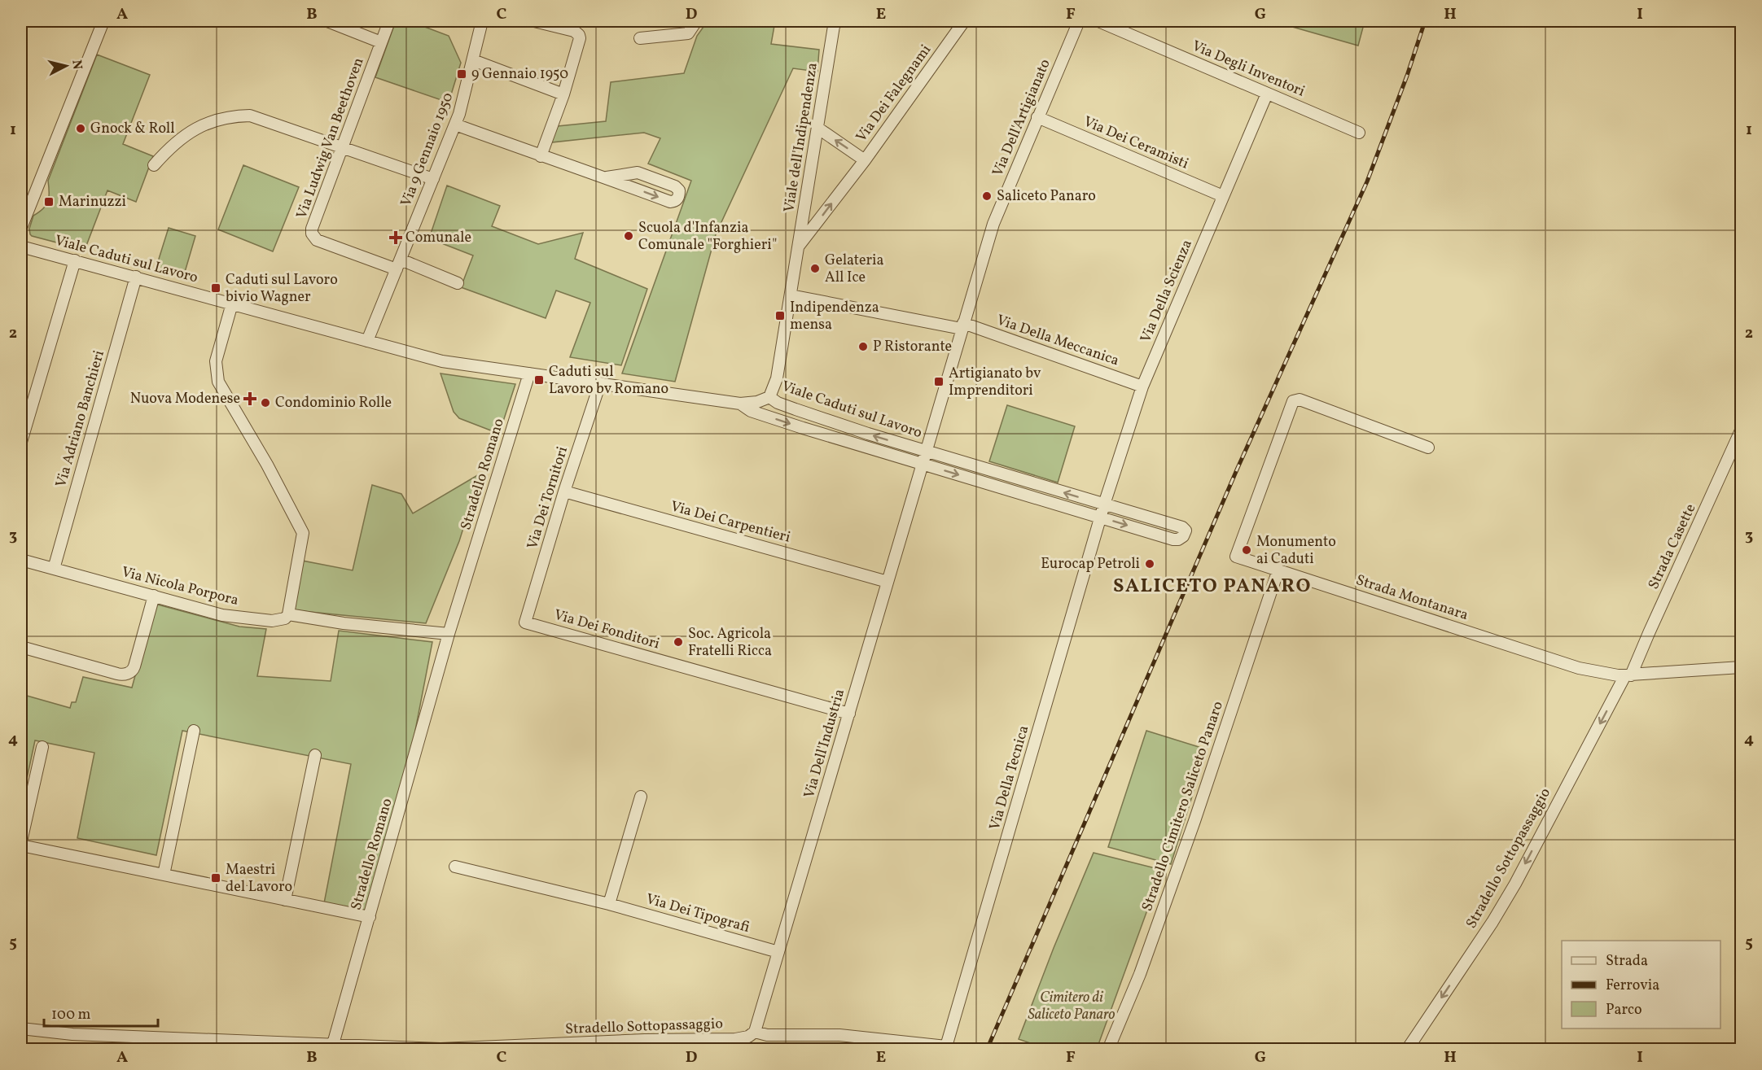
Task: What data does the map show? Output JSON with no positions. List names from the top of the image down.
{
  "streets": {
    "street": [
      "Via Degli Inventori",
      "Via Dei Falegnami",
      "Via Dell'Artigianato",
      "Viale dell'Indipendenza",
      "Via Ludwig Van Beethoven",
      "Via Dei Ceramisti",
      "Via 9 Gennaio 1950",
      "Viale Caduti sul Lavoro",
      "Via Della Scienza",
      "Via Della Meccanica",
      "Via Adriano Banchieri",
      "Stradello Romano",
      "Via Dei Tornitori",
      "Via Dei Carpentieri",
      "Strada Casette",
      "Via Nicola Porpora",
      "Strada Montanara",
      "Via Dei Fonditori",
      "Via Dell'Industria",
      "Via Della Tecnica",
      "Stradello Cimitero Saliceto Panaro",
      "Stradello Sottopassaggio",
      "Via Dei Tipografi"
    ]
  },
  "crossings": [
    ["Via Degli Inventori", "Via Della Scienza"],
    ["Via Dei Falegnami", "Viale dell'Indipendenza"],
    ["Via Dell'Artigianato", "Via Dei Ceramisti"],
    ["Via Dell'Artigianato", "Viale Caduti sul Lavoro"],
    ["Via Dell'Artigianato", "Via Della Meccanica"],
    ["Viale dell'Indipendenza", "Viale Caduti sul Lavoro"],
    ["Viale dell'Indipendenza", "Via Della Meccanica"],
    ["Via Ludwig Van Beethoven", "Via 9 Gennaio 1950"],
    ["Via Dei Ceramisti", "Via Della Scienza"],
    ["Via 9 Gennaio 1950", "Viale Caduti sul Lavoro"],
    ["Viale Caduti sul Lavoro", "Via Della Scienza"],
    ["Viale Caduti sul Lavoro", "Via Adriano Banchieri"],
    ["Viale Caduti sul Lavoro", "Stradello Romano"],
    ["Viale Caduti sul Lavoro", "Via Dei Tornitori"],
    ["Viale Caduti sul Lavoro", "Via Dell'Industria"],
    ["Viale Caduti sul Lavoro", "Via Della Tecnica"],
    ["Via Della Scienza", "Via Della Meccanica"],
    ["Via Adriano Banchieri", "Via Nicola Porpora"],
    ["Stradello Romano", "Via Nicola Porpora"],
    ["Stradello Romano", "Stradello Sottopassaggio"],
    ["Via Dei Tornitori", "Via Dei Carpentieri"],
    ["Via Dei Tornitori", "Via Dei Fonditori"],
    ["Via Dei Carpentieri", "Via Dell'Industria"],
    ["Strada Casette", "Strada Montanara"],
    ["Strada Casette", "Stradello Sottopassaggio"],
    ["Strada Montanara", "Stradello Cimitero Saliceto Panaro"],
    ["Strada Montanara", "Stradello Sottopassaggio"],
    ["Via Dei Fonditori", "Via Dell'Industria"],
    ["Via Dell'Industria", "Stradello Sottopassaggio"],
    ["Via Dell'Industria", "Via Dei Tipografi"],
    ["Via Della Tecnica", "Stradello Sottopassaggio"]
  ],
  "one_way": ["Stradello Sottopassaggio"],
  "districts": ["SALICETO PANARO"],
  "parks": ["Cimitero di Saliceto Panaro"],
  "places": {
    "transit": [
      "9 Gennaio 1950",
      "Marinuzzi",
      "Caduti sul Lavoro bivio Wagner",
      "Indipendenza mensa",
      "Caduti sul Lavoro bv Romano",
      "Artigianato bv Imprenditori",
      "Maestri del Lavoro"
    ],
    "other": [
      "Gnock & Roll",
      "Saliceto Panaro",
      "Scuola d'Infanzia Comunale \"Forghieri\"",
      "Gelateria All Ice",
      "P Ristorante",
      "Condominio Rolle",
      "Monumento ai Caduti",
      "Eurocap Petroli",
      "Soc. Agricola Fratelli Ricca"
    ],
    "health": ["Comunale", "Nuova Modenese"]
  },
  "legend": ["Strada", "Ferrovia", "Parco"],
  "scale_bar": "100 m",
  "north": "right",
  "grid": {
    "columns": [
      "A",
      "B",
      "C",
      "D",
      "E",
      "F",
      "G",
      "H",
      "I"
    ],
    "rows": [
      "1",
      "2",
      "3",
      "4",
      "5"
    ]
  }
}
